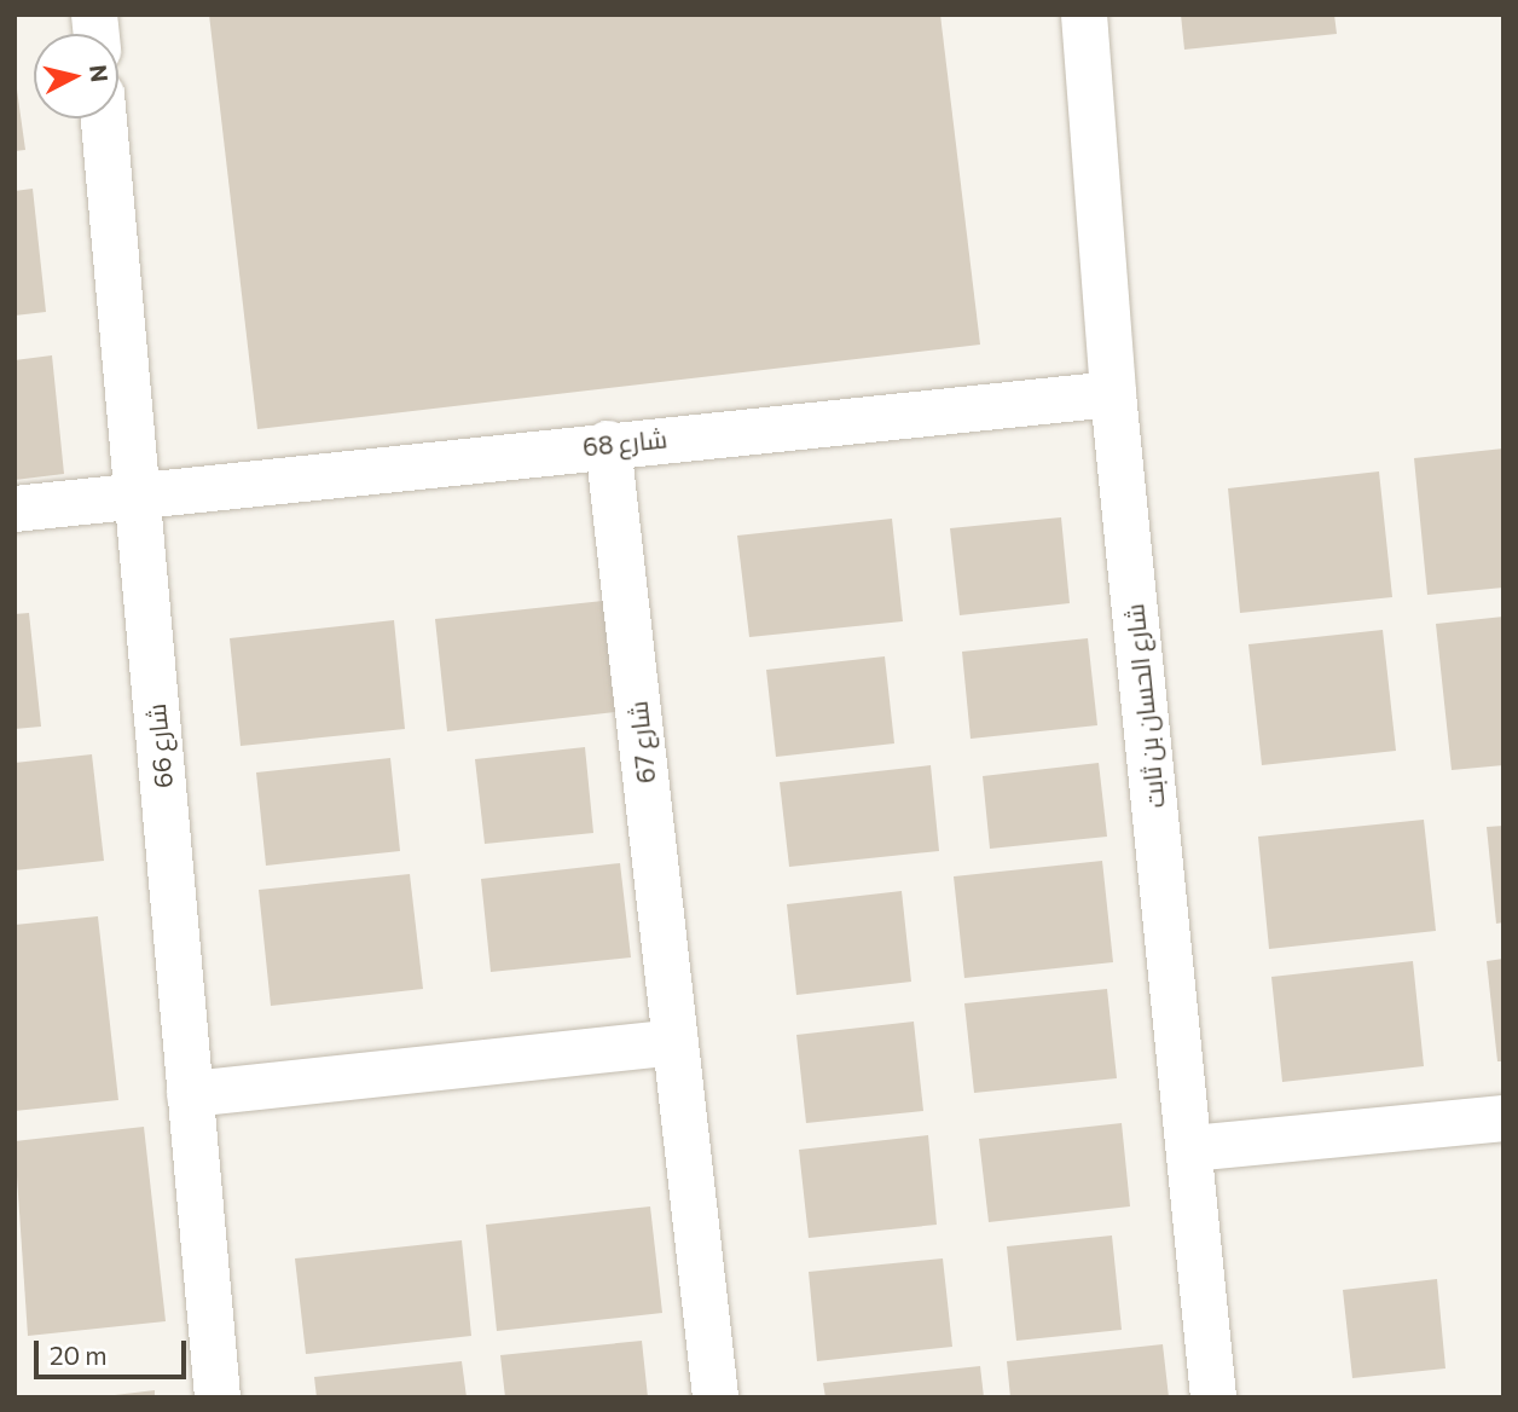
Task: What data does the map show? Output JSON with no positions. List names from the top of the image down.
{
  "streets": {
    "street": [
      "شارع 68",
      "شارع الحسان بن ثابت",
      "شارع 67",
      "شارع 66"
    ]
  },
  "crossings": [
    ["شارع 68", "شارع الحسان بن ثابت"],
    ["شارع 68", "شارع 67"],
    ["شارع 68", "شارع 66"]
  ],
  "scale_bar": "20 m",
  "north": "right"
}
